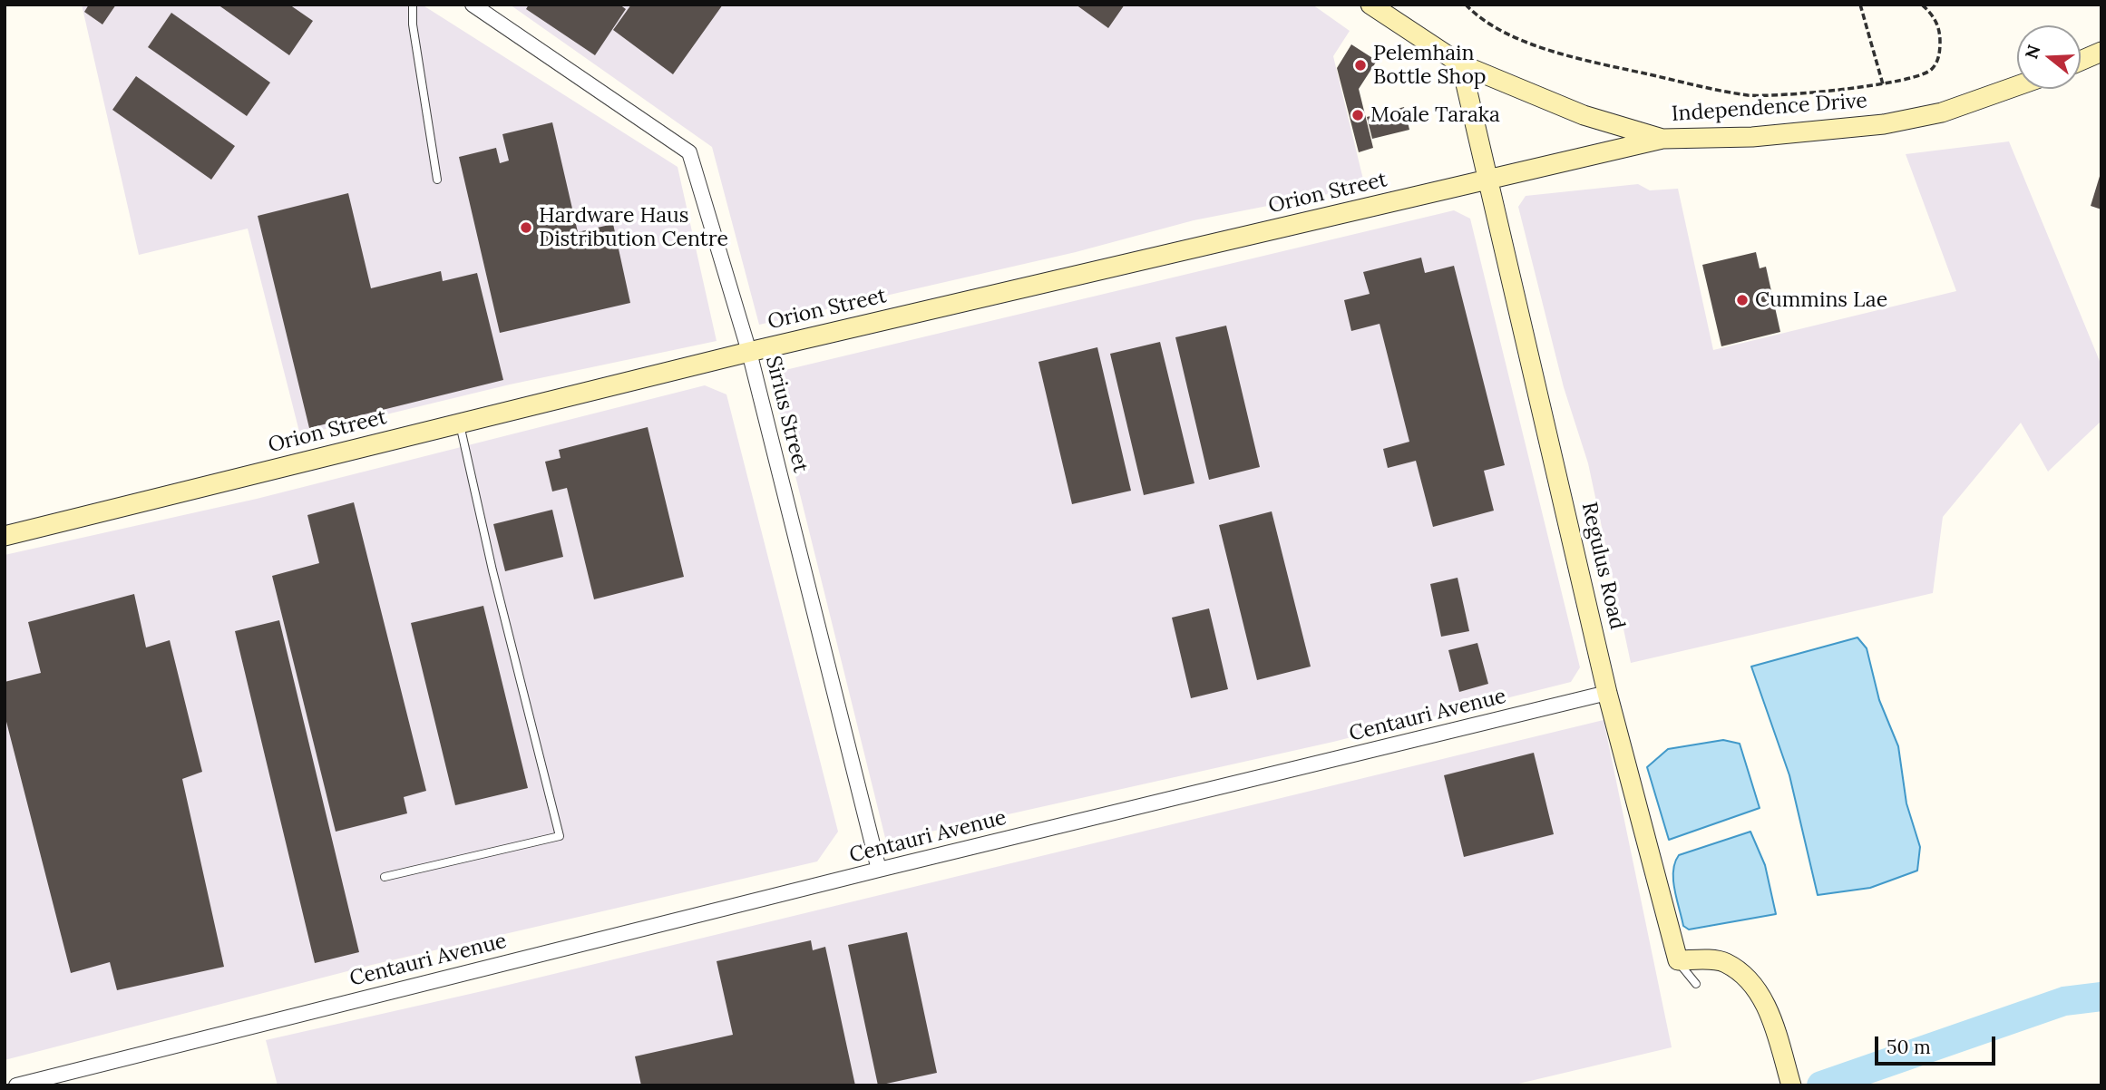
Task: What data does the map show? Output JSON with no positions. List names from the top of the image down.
{
  "streets": {
    "street": [
      "Independence Drive",
      "Orion Street",
      "Sirius Street",
      "Regulus Road",
      "Centauri Avenue"
    ]
  },
  "crossings": [
    ["Independence Drive", "Orion Street"],
    ["Independence Drive", "Regulus Road"],
    ["Orion Street", "Sirius Street"],
    ["Orion Street", "Regulus Road"],
    ["Sirius Street", "Centauri Avenue"],
    ["Regulus Road", "Centauri Avenue"]
  ],
  "places": [
    "Pelemhain Bottle Shop",
    "Moale Taraka",
    "Hardware Haus Distribution Centre",
    "Cummins Lae"
  ],
  "scale_bar": "50 m",
  "north": "left"
}
